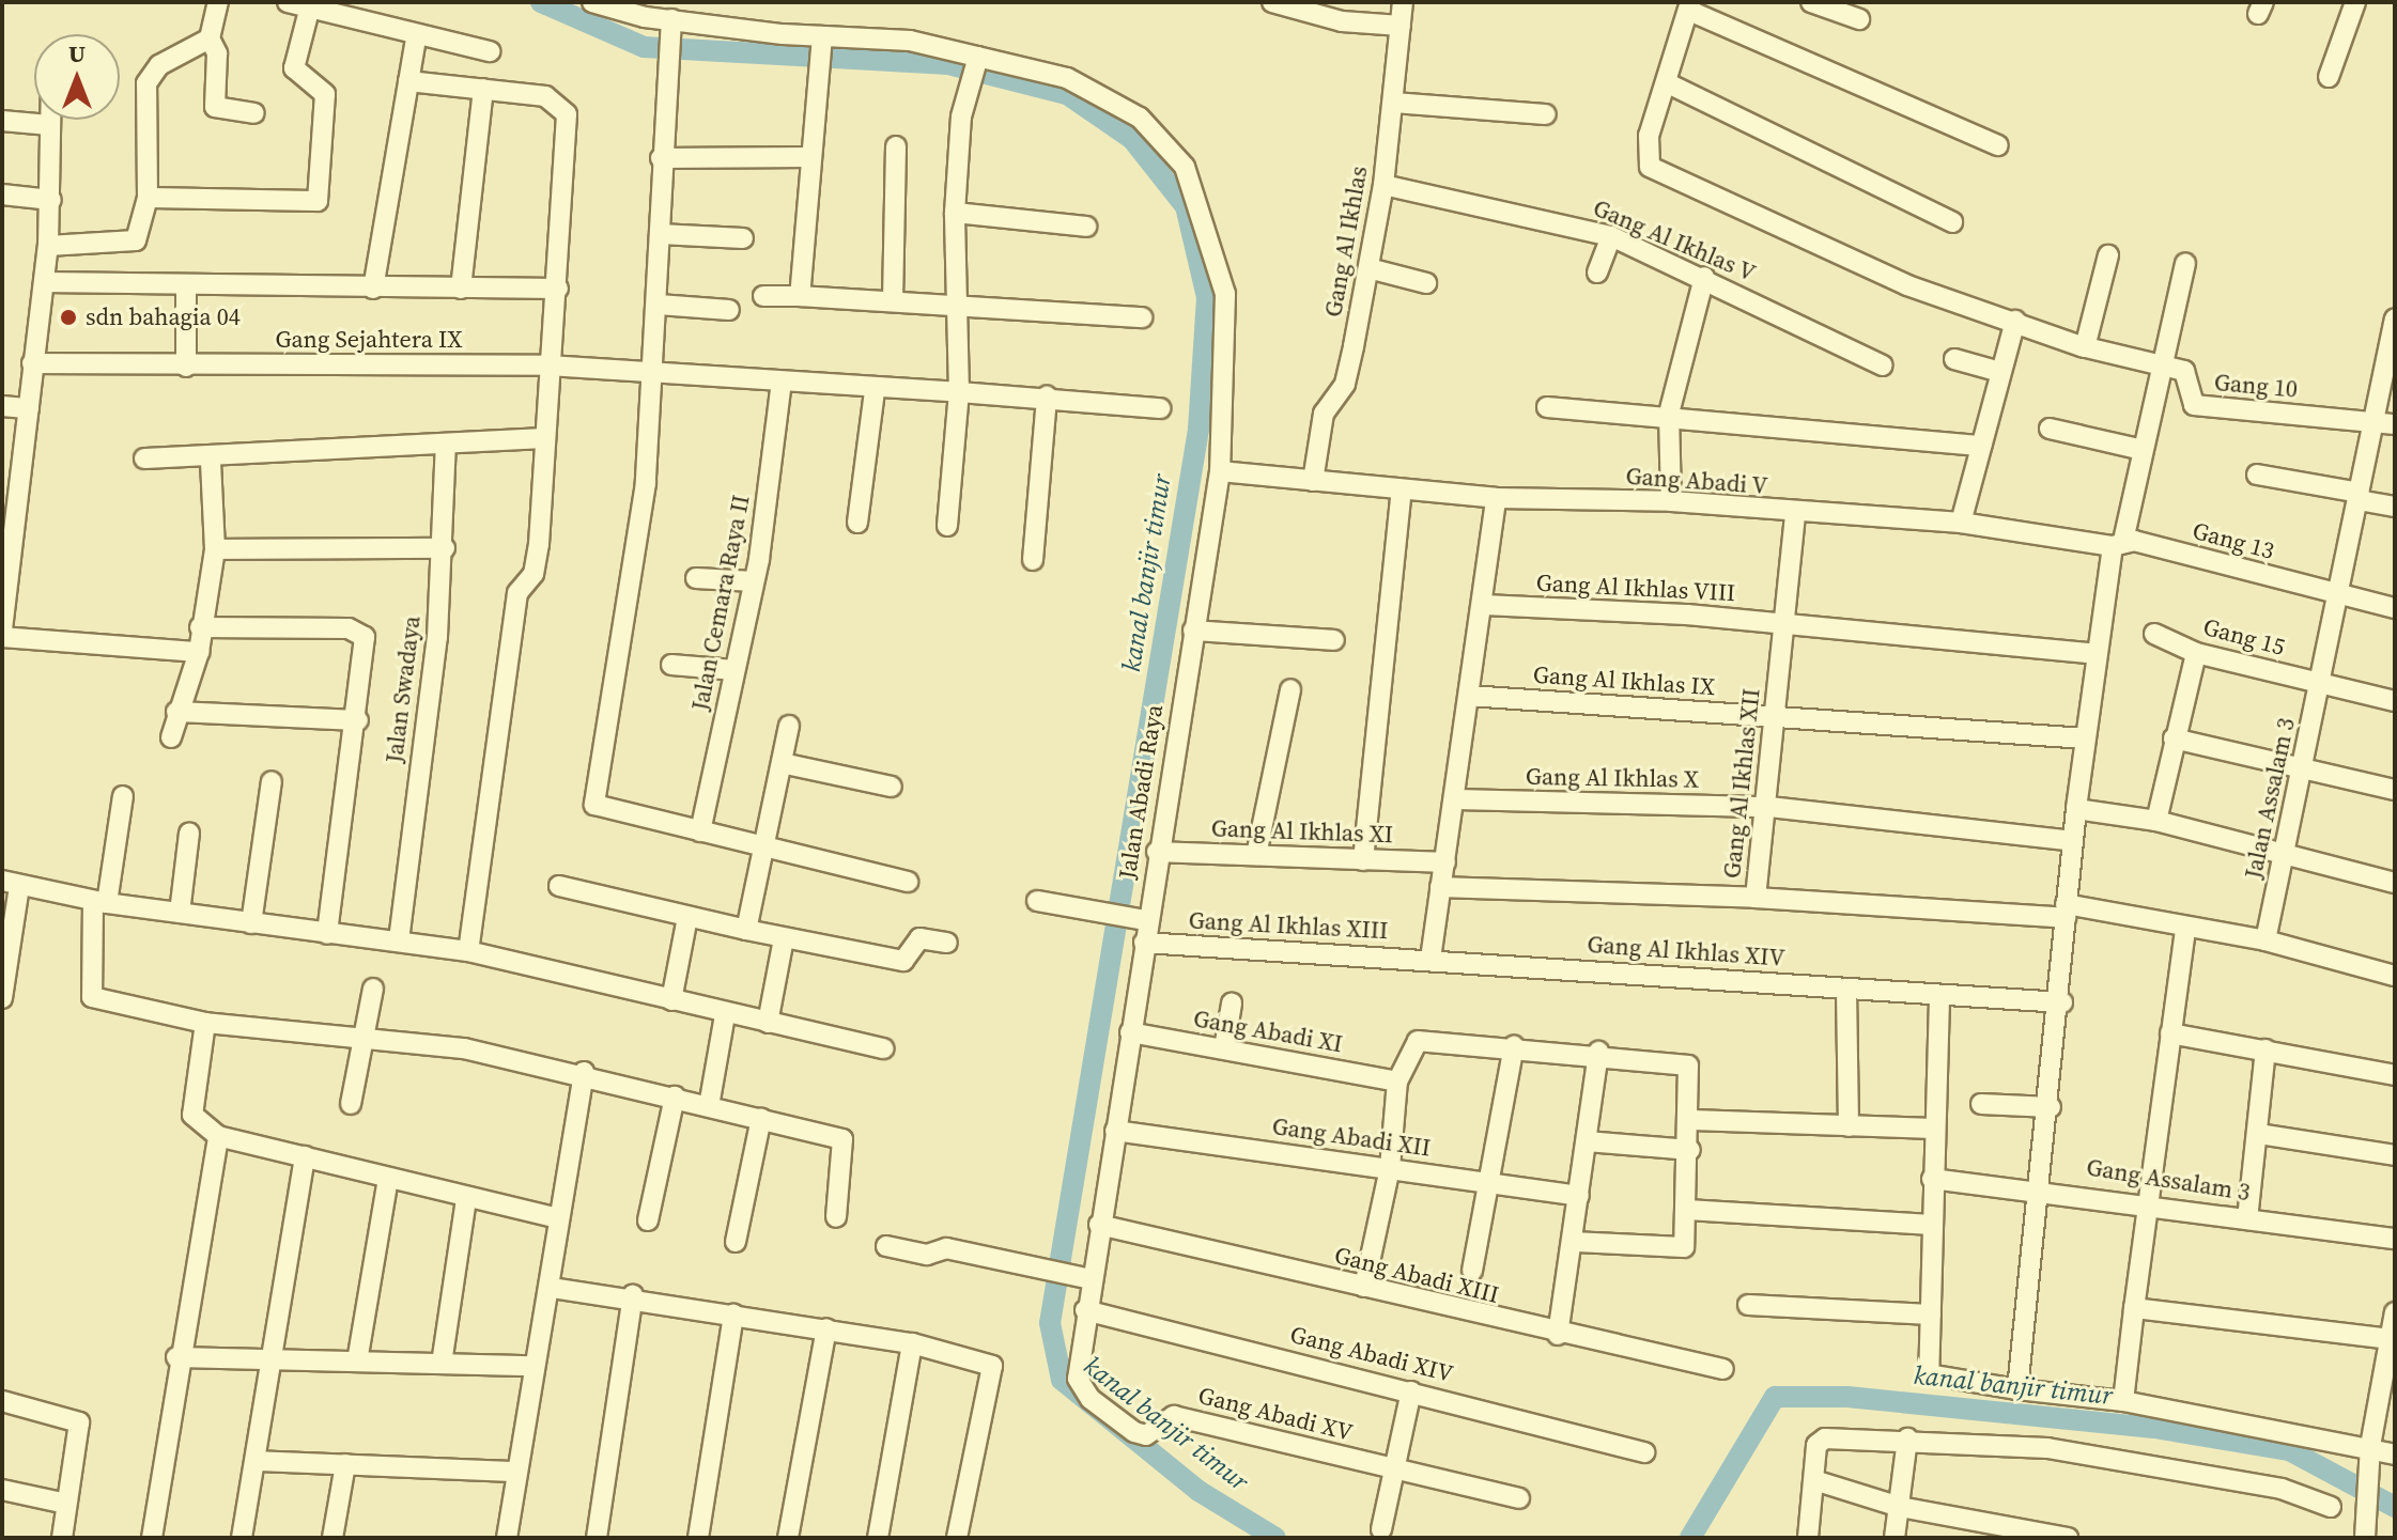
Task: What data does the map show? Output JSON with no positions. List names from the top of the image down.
{
  "streets": {
    "street": [
      "Gang Al Ikhlas V",
      "Gang Al Ikhlas",
      "Gang Sejahtera IX",
      "Gang 10",
      "Gang Abadi V",
      "Gang 13",
      "Gang Al Ikhlas VIII",
      "Jalan Cemara Raya II",
      "Gang 15",
      "Gang Al Ikhlas IX",
      "Jalan Swadaya",
      "Gang Al Ikhlas X",
      "Gang Al Ikhlas XII",
      "Jalan Abadi Raya",
      "Jalan Assalam 3",
      "Gang Al Ikhlas XI",
      "Gang Al Ikhlas XIII",
      "Gang Al Ikhlas XIV",
      "Gang Abadi XI",
      "Gang Abadi XII",
      "Gang Assalam 3",
      "Gang Abadi XIII",
      "Gang Abadi XIV",
      "Gang Abadi XV"
    ]
  },
  "crossings": [
    ["Gang Al Ikhlas V", "Gang Al Ikhlas"],
    ["Gang Al Ikhlas", "Gang Abadi V"],
    ["Gang Sejahtera IX", "Jalan Cemara Raya II"],
    ["Gang 10", "Jalan Assalam 3"],
    ["Gang Abadi V", "Gang 13"],
    ["Gang Abadi V", "Gang Al Ikhlas XII"],
    ["Gang Abadi V", "Jalan Abadi Raya"],
    ["Gang 13", "Jalan Assalam 3"],
    ["Gang Al Ikhlas VIII", "Gang Al Ikhlas XII"],
    ["Gang 15", "Jalan Assalam 3"],
    ["Gang Al Ikhlas IX", "Gang Al Ikhlas XII"],
    ["Gang Al Ikhlas X", "Gang Al Ikhlas XII"],
    ["Jalan Abadi Raya", "Gang Al Ikhlas XI"],
    ["Jalan Abadi Raya", "Gang Al Ikhlas XIII"],
    ["Jalan Abadi Raya", "Gang Abadi XI"],
    ["Jalan Abadi Raya", "Gang Abadi XII"],
    ["Jalan Abadi Raya", "Gang Abadi XIII"],
    ["Jalan Abadi Raya", "Gang Abadi XIV"],
    ["Jalan Abadi Raya", "Gang Abadi XV"],
    ["Gang Al Ikhlas XIII", "Gang Al Ikhlas XIV"]
  ],
  "water": ["kanal banjir timur"],
  "places": ["sdn bahagia 04"],
  "north": "top"
}
